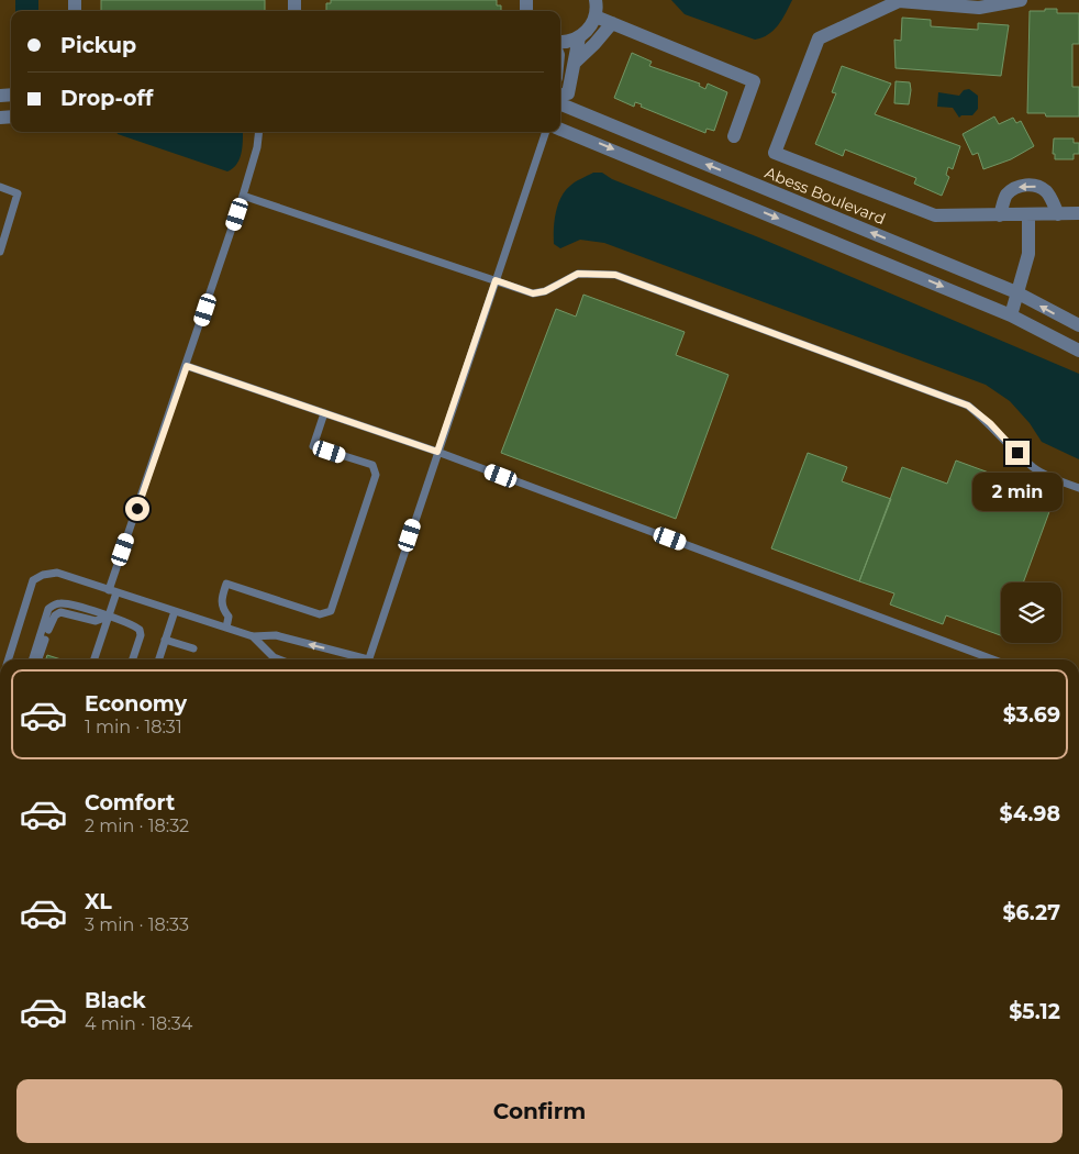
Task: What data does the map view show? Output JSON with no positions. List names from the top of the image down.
{
  "streets": {
    "street": ["Abess Boulevard"]
  },
  "page": {
    "banner": ["Pickup", "Drop-off"],
    "bubble": "2 min",
    "list": [
      {
        "name": "Economy",
        "note": "1 min · 18:31",
        "value": "$3.69"
      },
      {
        "name": "Comfort",
        "note": "2 min · 18:32",
        "value": "$4.98"
      },
      {
        "name": "XL",
        "note": "3 min · 18:33",
        "value": "$6.27"
      },
      {
        "name": "Black",
        "note": "4 min · 18:34",
        "value": "$5.12"
      }
    ],
    "buttons": "Confirm"
  }
}
